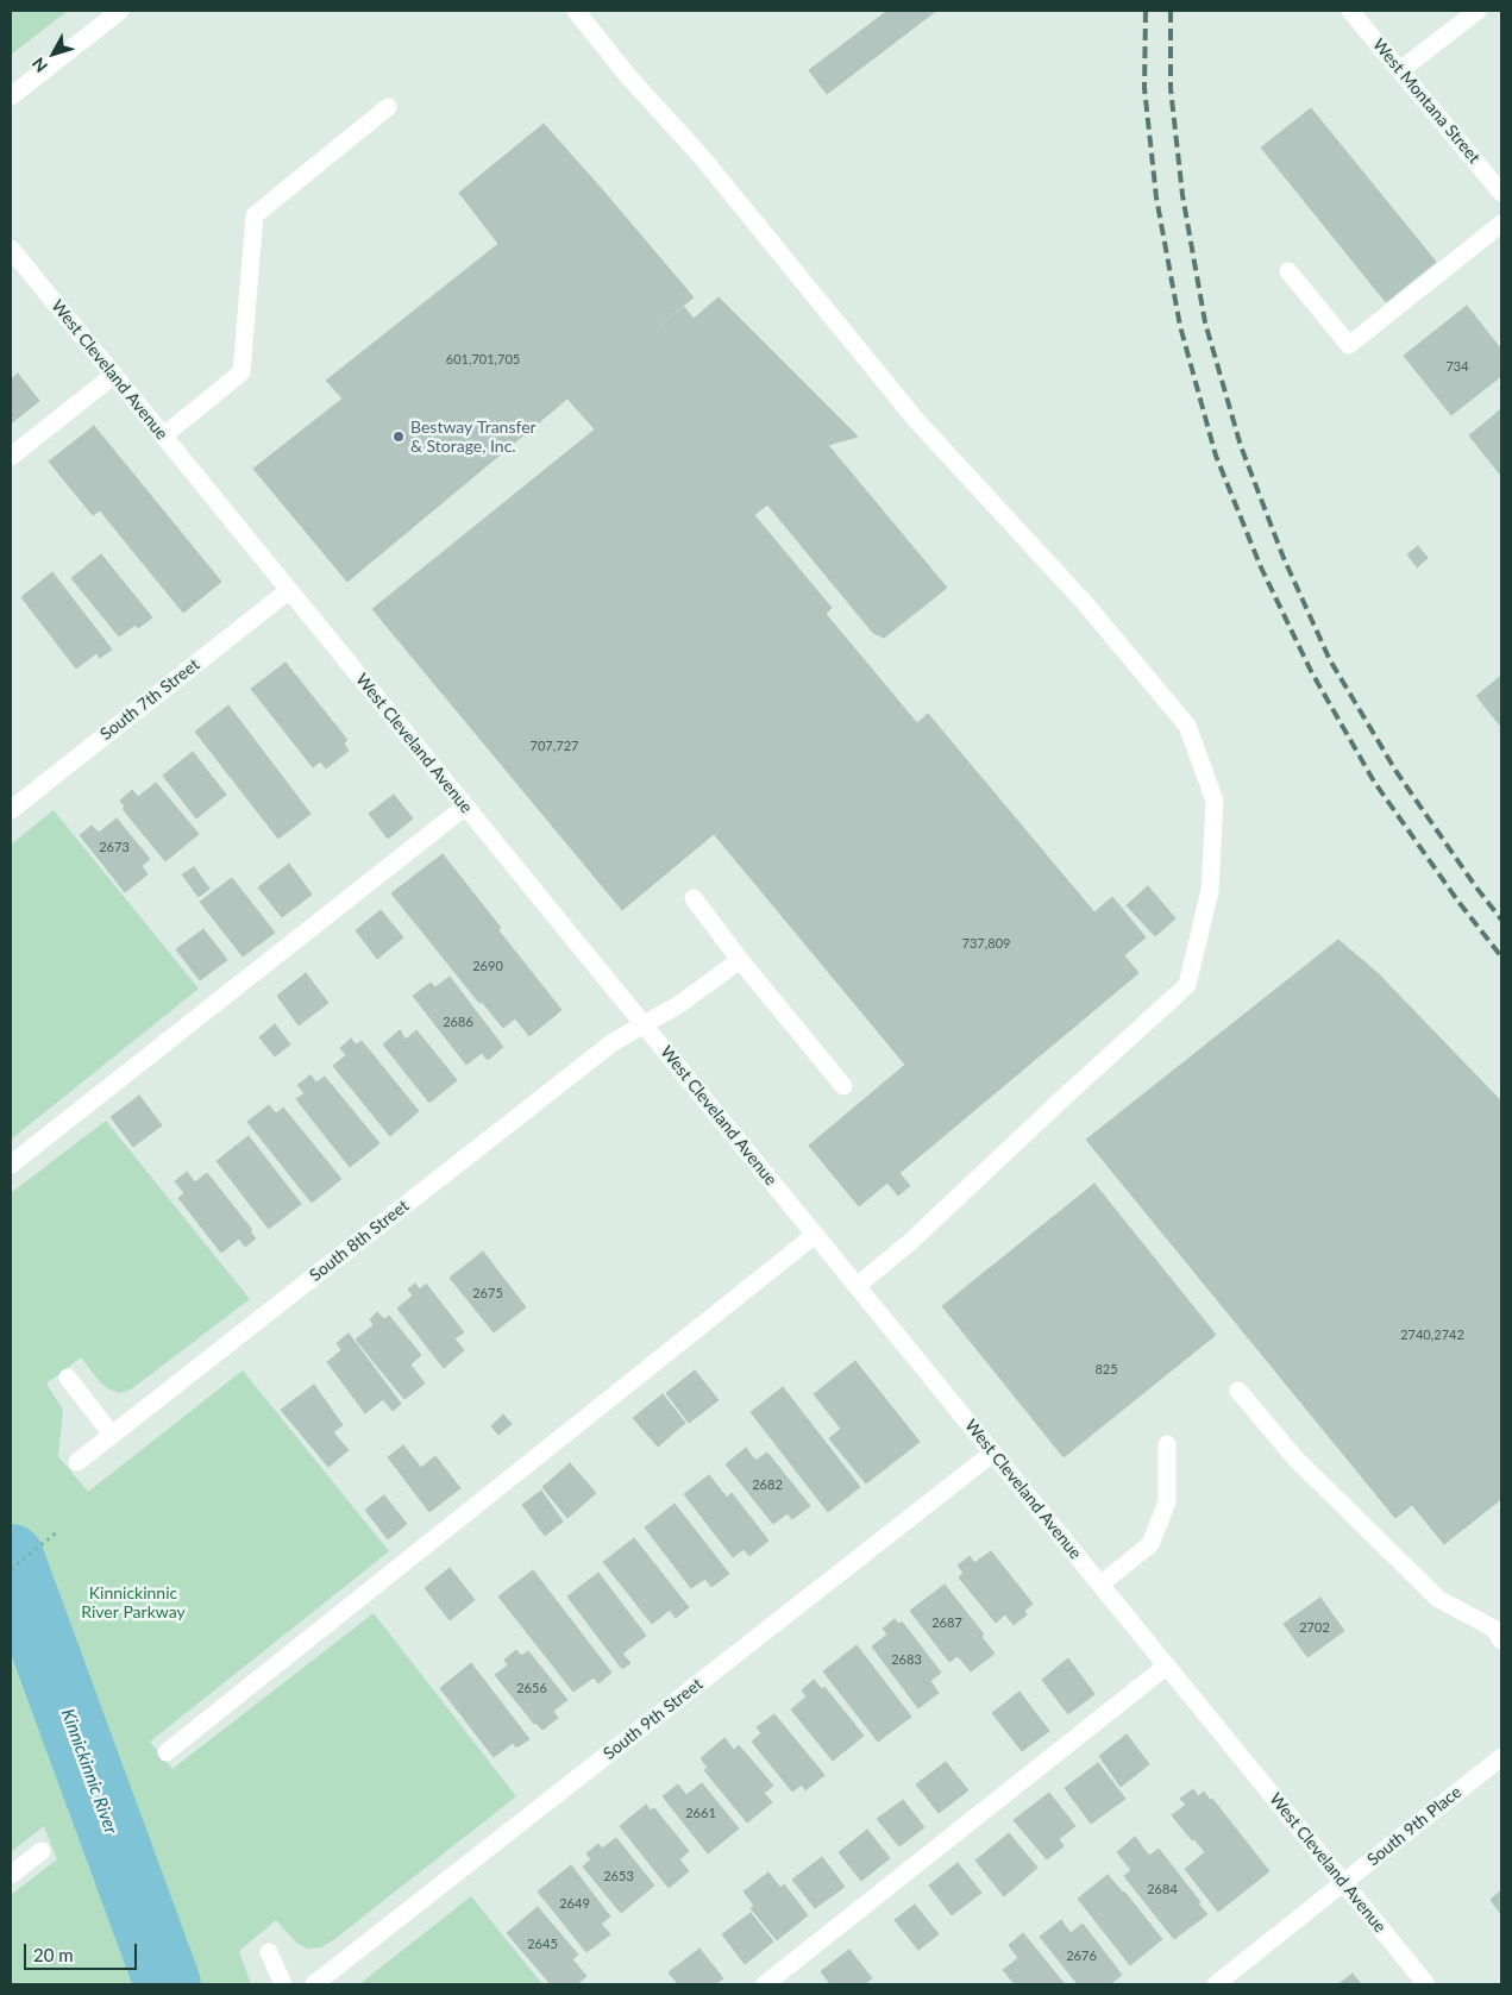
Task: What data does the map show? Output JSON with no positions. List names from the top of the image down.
{
  "streets": {
    "street": [
      "West Montana Street",
      "West Cleveland Avenue",
      "South 7th Street",
      "South 8th Street",
      "South 9th Street",
      "South 9th Place"
    ]
  },
  "crossings": [
    ["West Cleveland Avenue", "South 7th Street"],
    ["West Cleveland Avenue", "South 8th Street"],
    ["West Cleveland Avenue", "South 9th Street"],
    ["West Cleveland Avenue", "South 9th Place"]
  ],
  "water": ["Kinnickinnic River"],
  "parks": ["Kinnickinnic River Parkway"],
  "places": ["Bestway Transfer & Storage, Inc."],
  "house_numbers": [
    "601,701,705",
    "734",
    "707,727",
    "2673",
    "737,809",
    "2690",
    "2686",
    "2675",
    "2740,2742",
    "825",
    "2682",
    "2687",
    "2702",
    "2683",
    "2656",
    "2661",
    "2653",
    "2684",
    "2649",
    "2645",
    "2676"
  ],
  "scale_bar": "20 m",
  "north": "bottom left"
}
